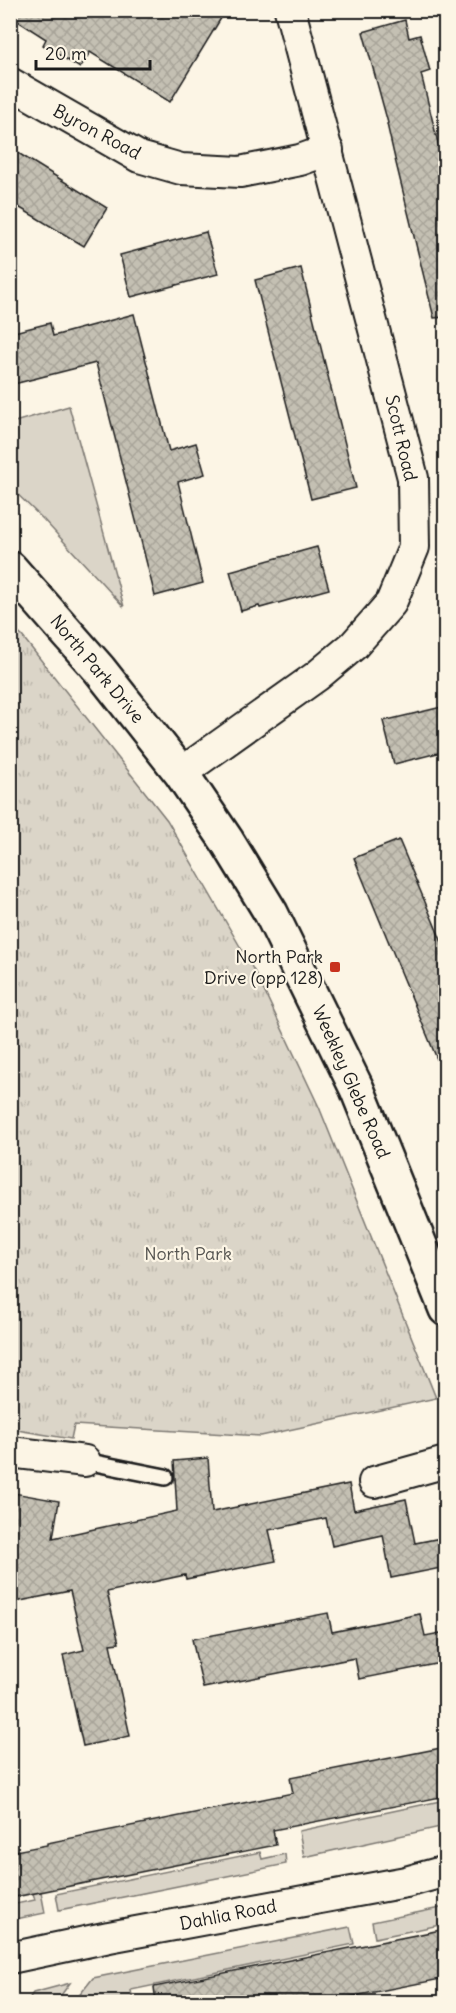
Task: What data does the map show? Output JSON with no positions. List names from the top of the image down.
{
  "streets": {
    "street": [
      "Byron Road",
      "Scott Road",
      "North Park Drive",
      "Weekley Glebe Road",
      "Dahlia Road"
    ]
  },
  "crossings": [
    ["Byron Road", "Scott Road"],
    ["Scott Road", "North Park Drive"],
    ["Scott Road", "Weekley Glebe Road"],
    ["North Park Drive", "Weekley Glebe Road"]
  ],
  "parks": ["North Park"],
  "places": {
    "transit": ["North Park Drive (opp 128)"]
  },
  "scale_bar": "20 m"
}
